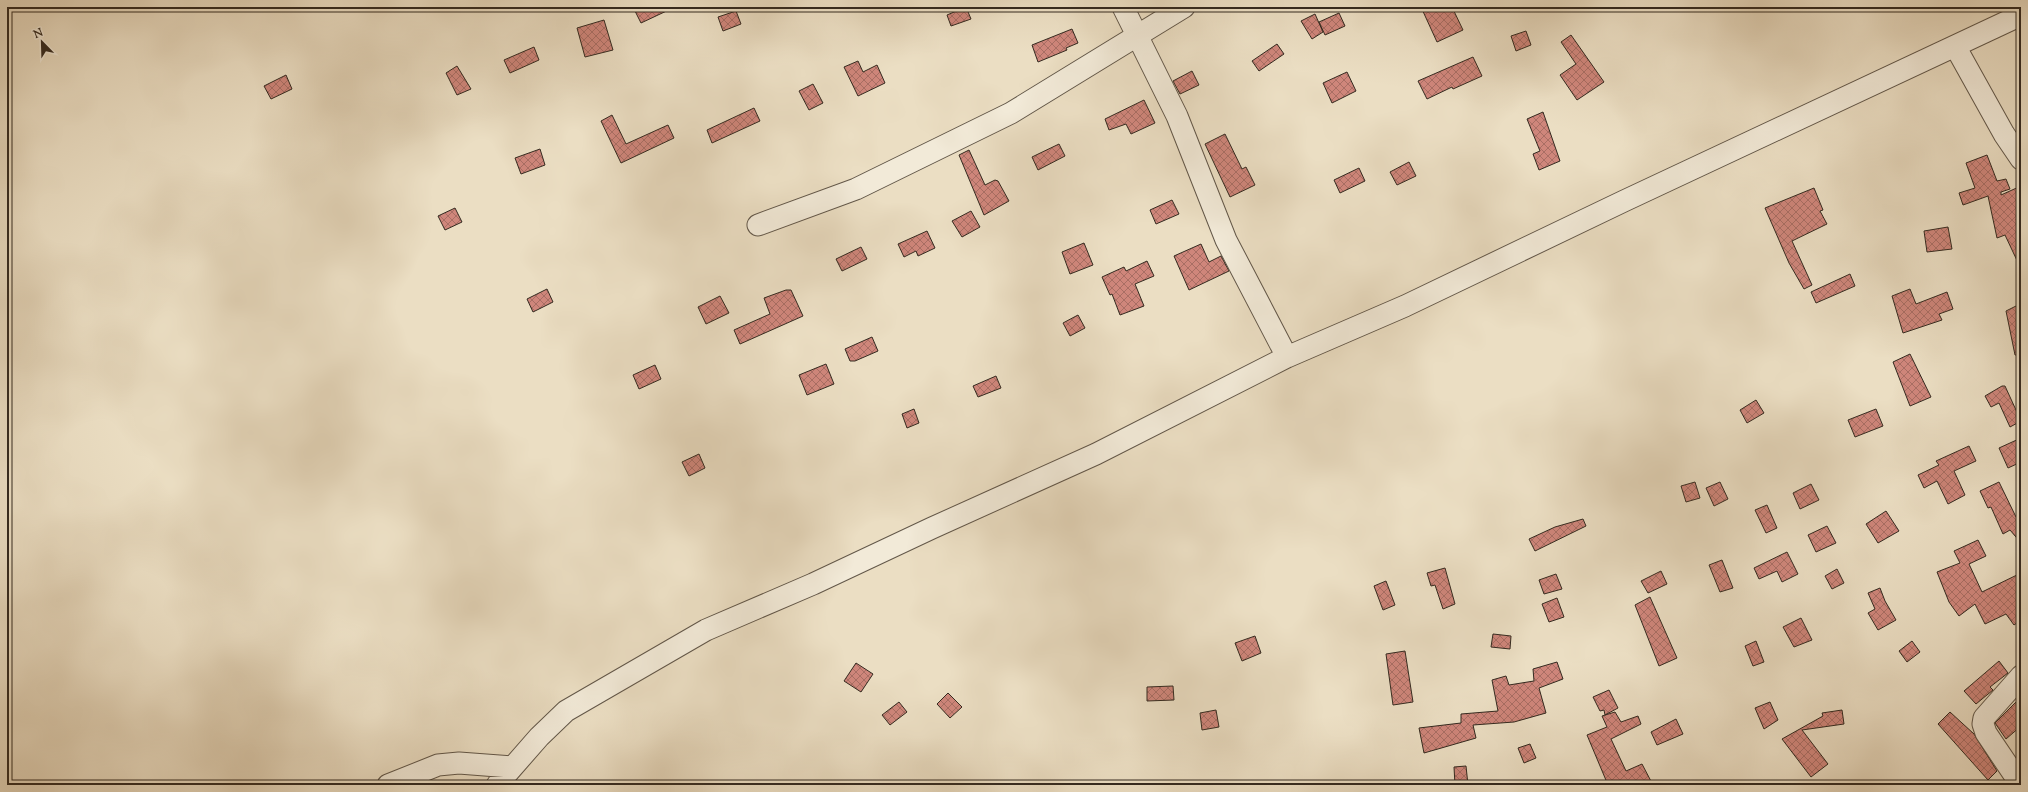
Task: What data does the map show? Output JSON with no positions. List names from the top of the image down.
{
  "north": "top left"
}
